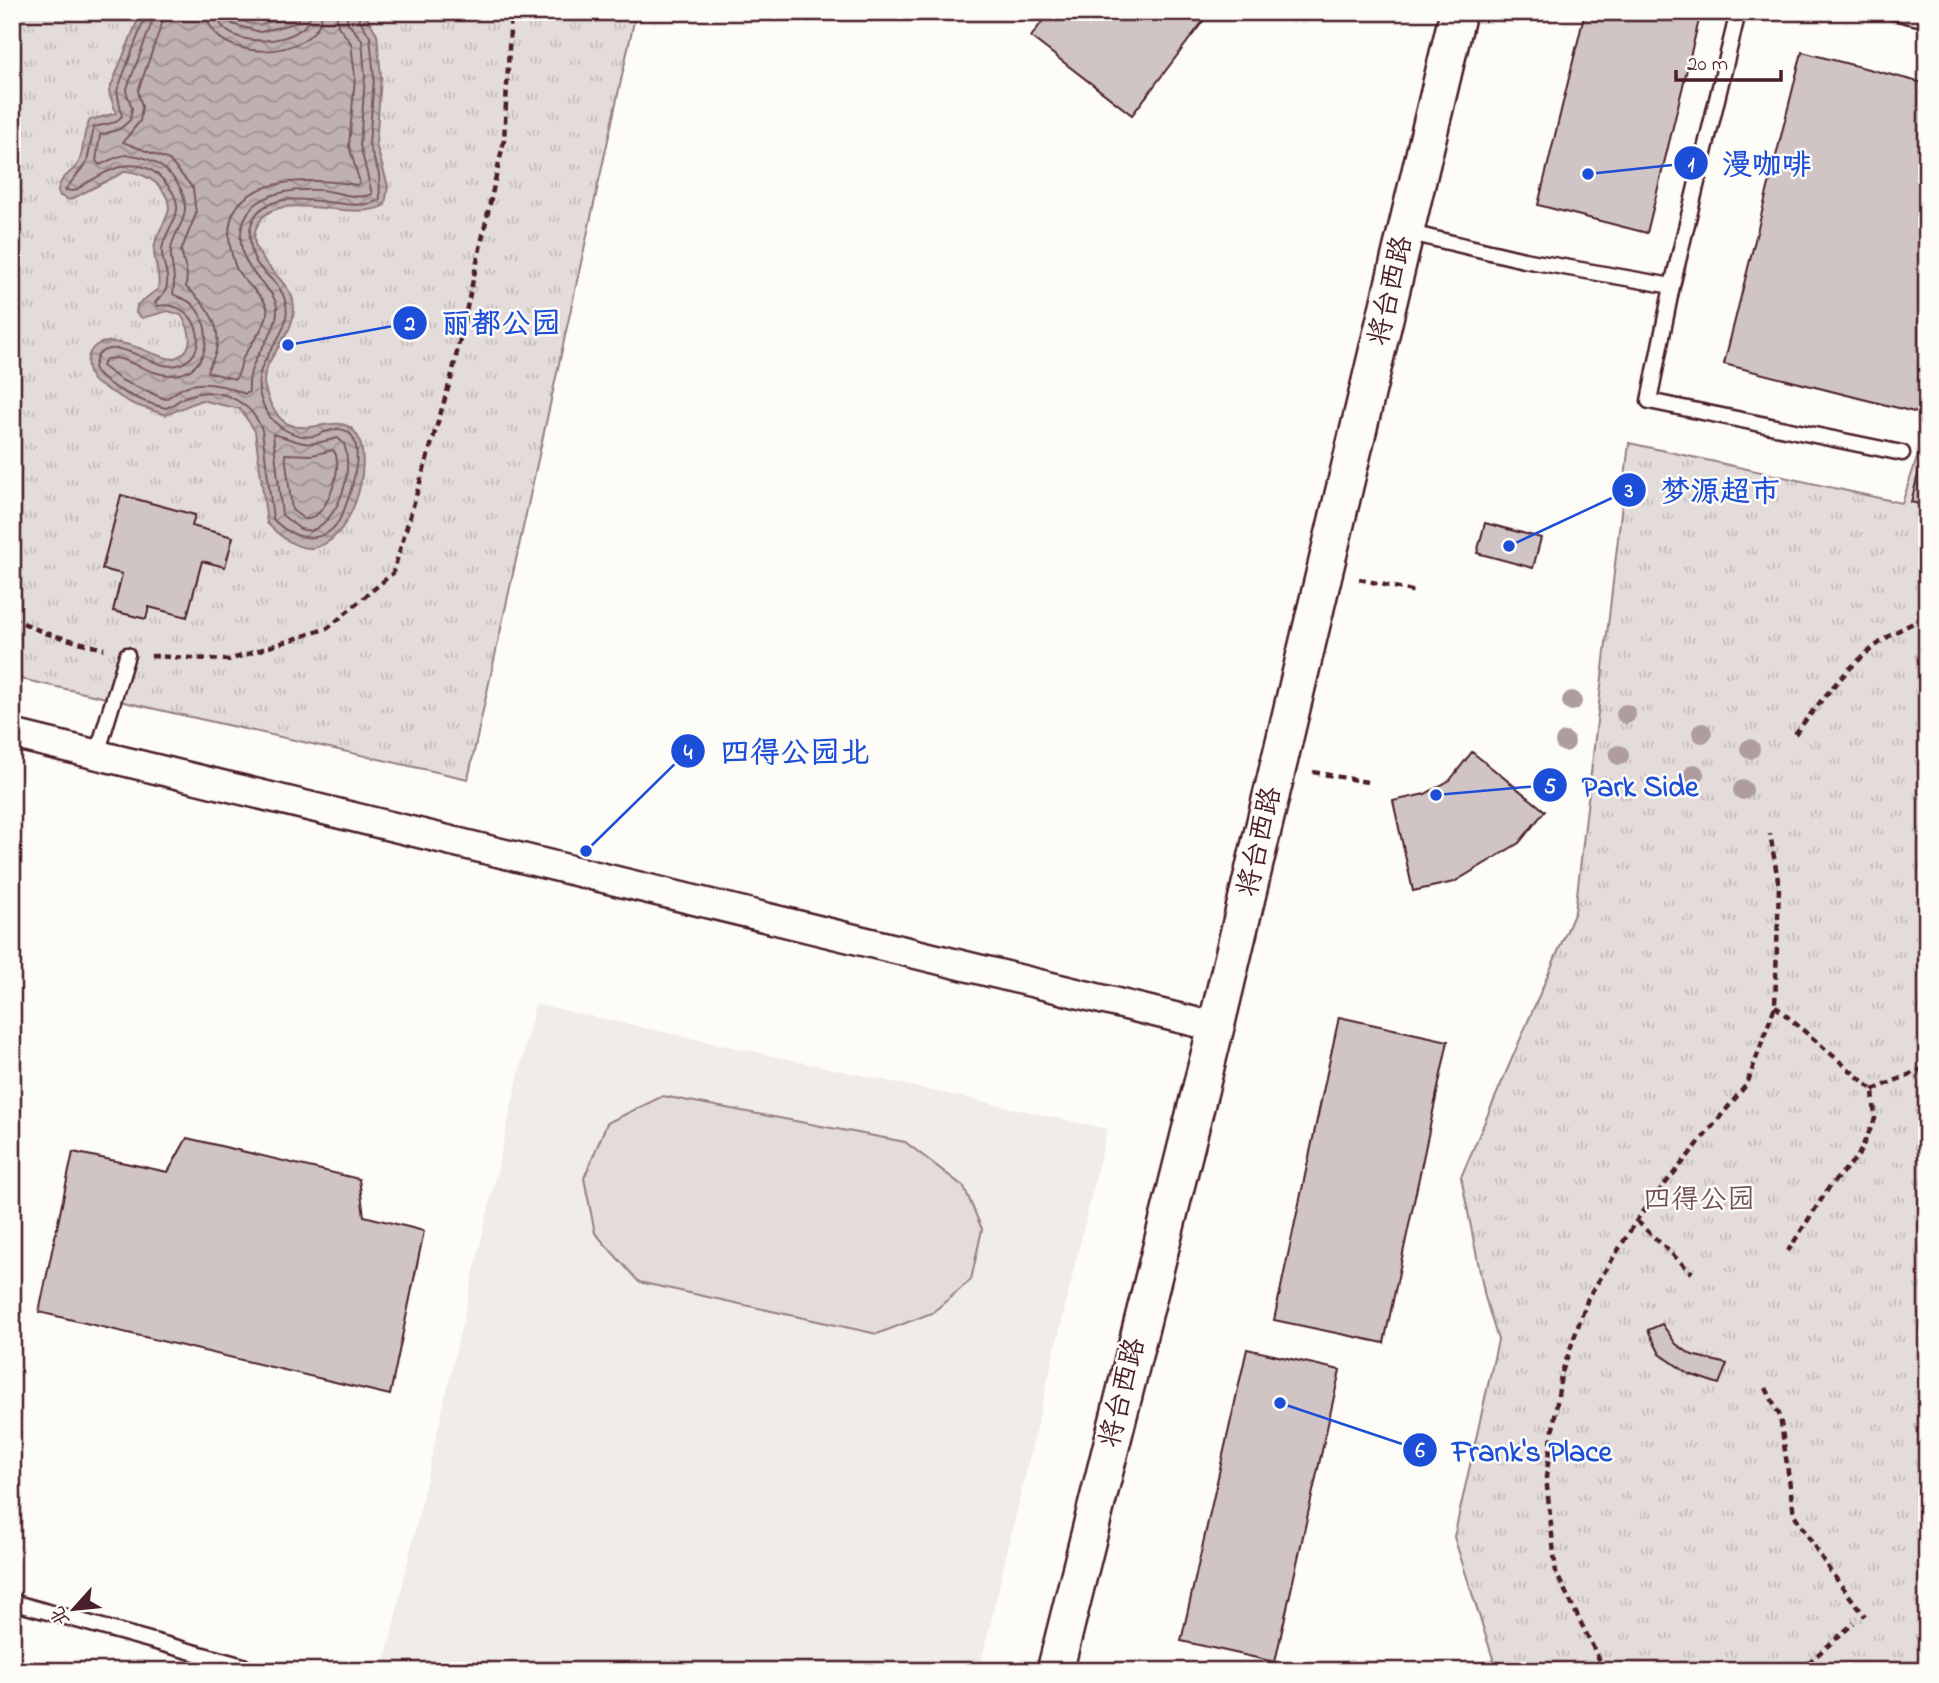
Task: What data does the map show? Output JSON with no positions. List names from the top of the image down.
{
  "streets": {
    "street": ["将台西路"]
  },
  "parks": ["四得公园"],
  "places": [
    "漫咖啡",
    "丽都公园",
    "梦源超市",
    "Park Side",
    "四得公园北",
    "Frank's Place"
  ],
  "scale_bar": "20 m",
  "north": "bottom left"
}
